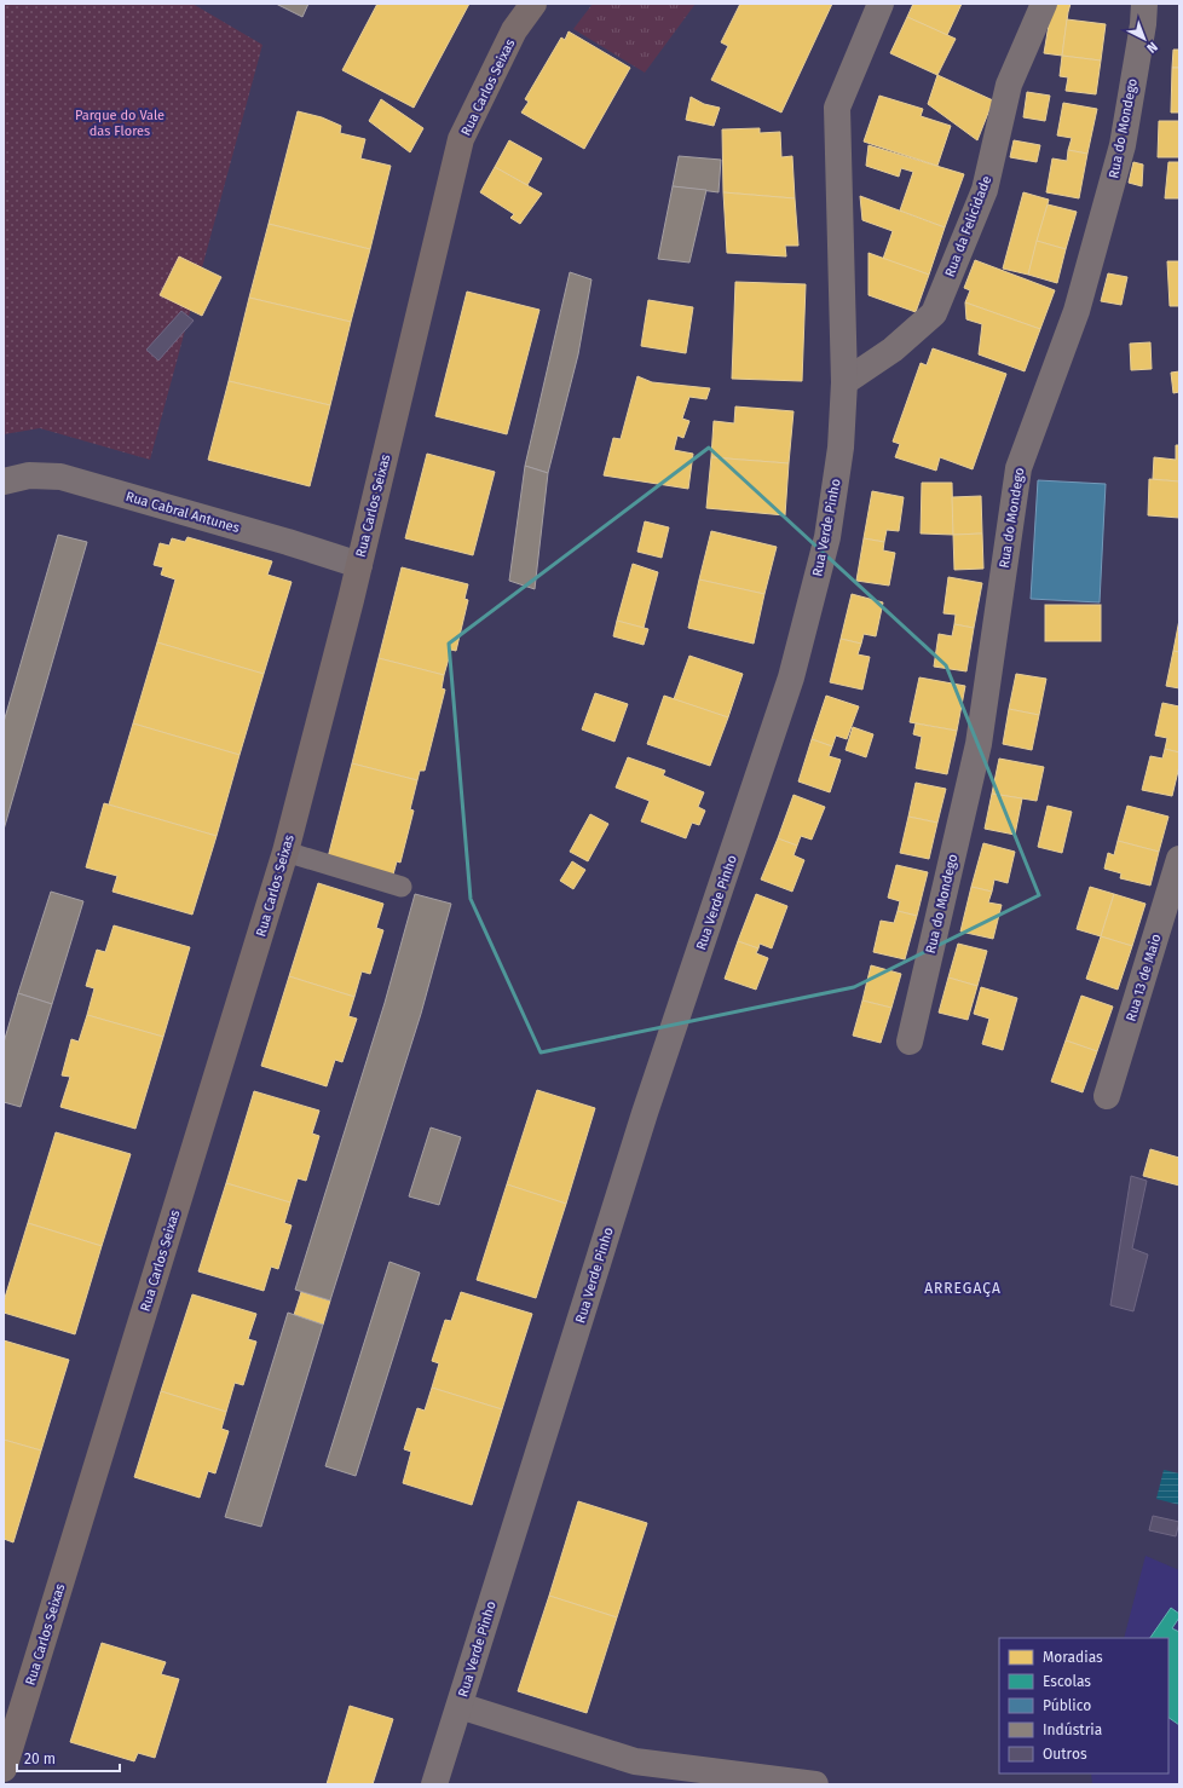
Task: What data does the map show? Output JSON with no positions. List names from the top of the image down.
{
  "streets": {
    "street": [
      "Rua Carlos Seixas",
      "Rua do Mondego",
      "Rua da Felicidade",
      "Rua Cabral Antunes",
      "Rua Verde Pinho",
      "Rua 13 de Maio"
    ]
  },
  "crossings": [
    ["Rua Carlos Seixas", "Rua Cabral Antunes"],
    ["Rua da Felicidade", "Rua Verde Pinho"]
  ],
  "districts": ["ARREGAÇA"],
  "parks": ["Parque do Vale das Flores"],
  "legend": [
    "Moradias",
    "Escolas",
    "Público",
    "Indústria",
    "Outros"
  ],
  "scale_bar": "20 m",
  "north": "bottom right"
}
